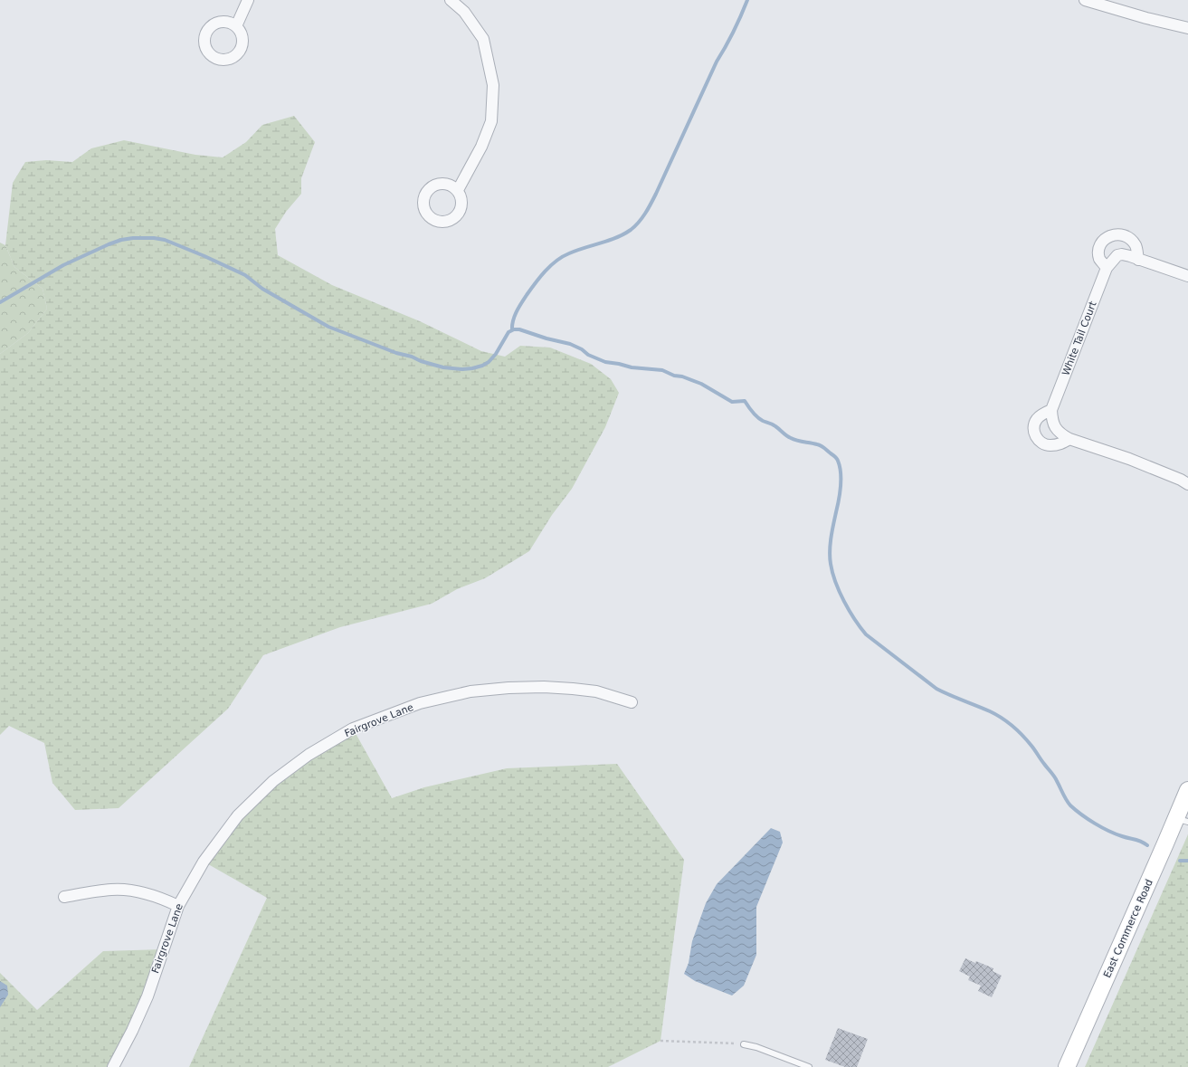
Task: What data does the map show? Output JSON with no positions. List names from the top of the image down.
{
  "streets": {
    "main road": ["East Commerce Road"],
    "street": ["White Tail Court", "Fairgrove Lane"]
  }
}
